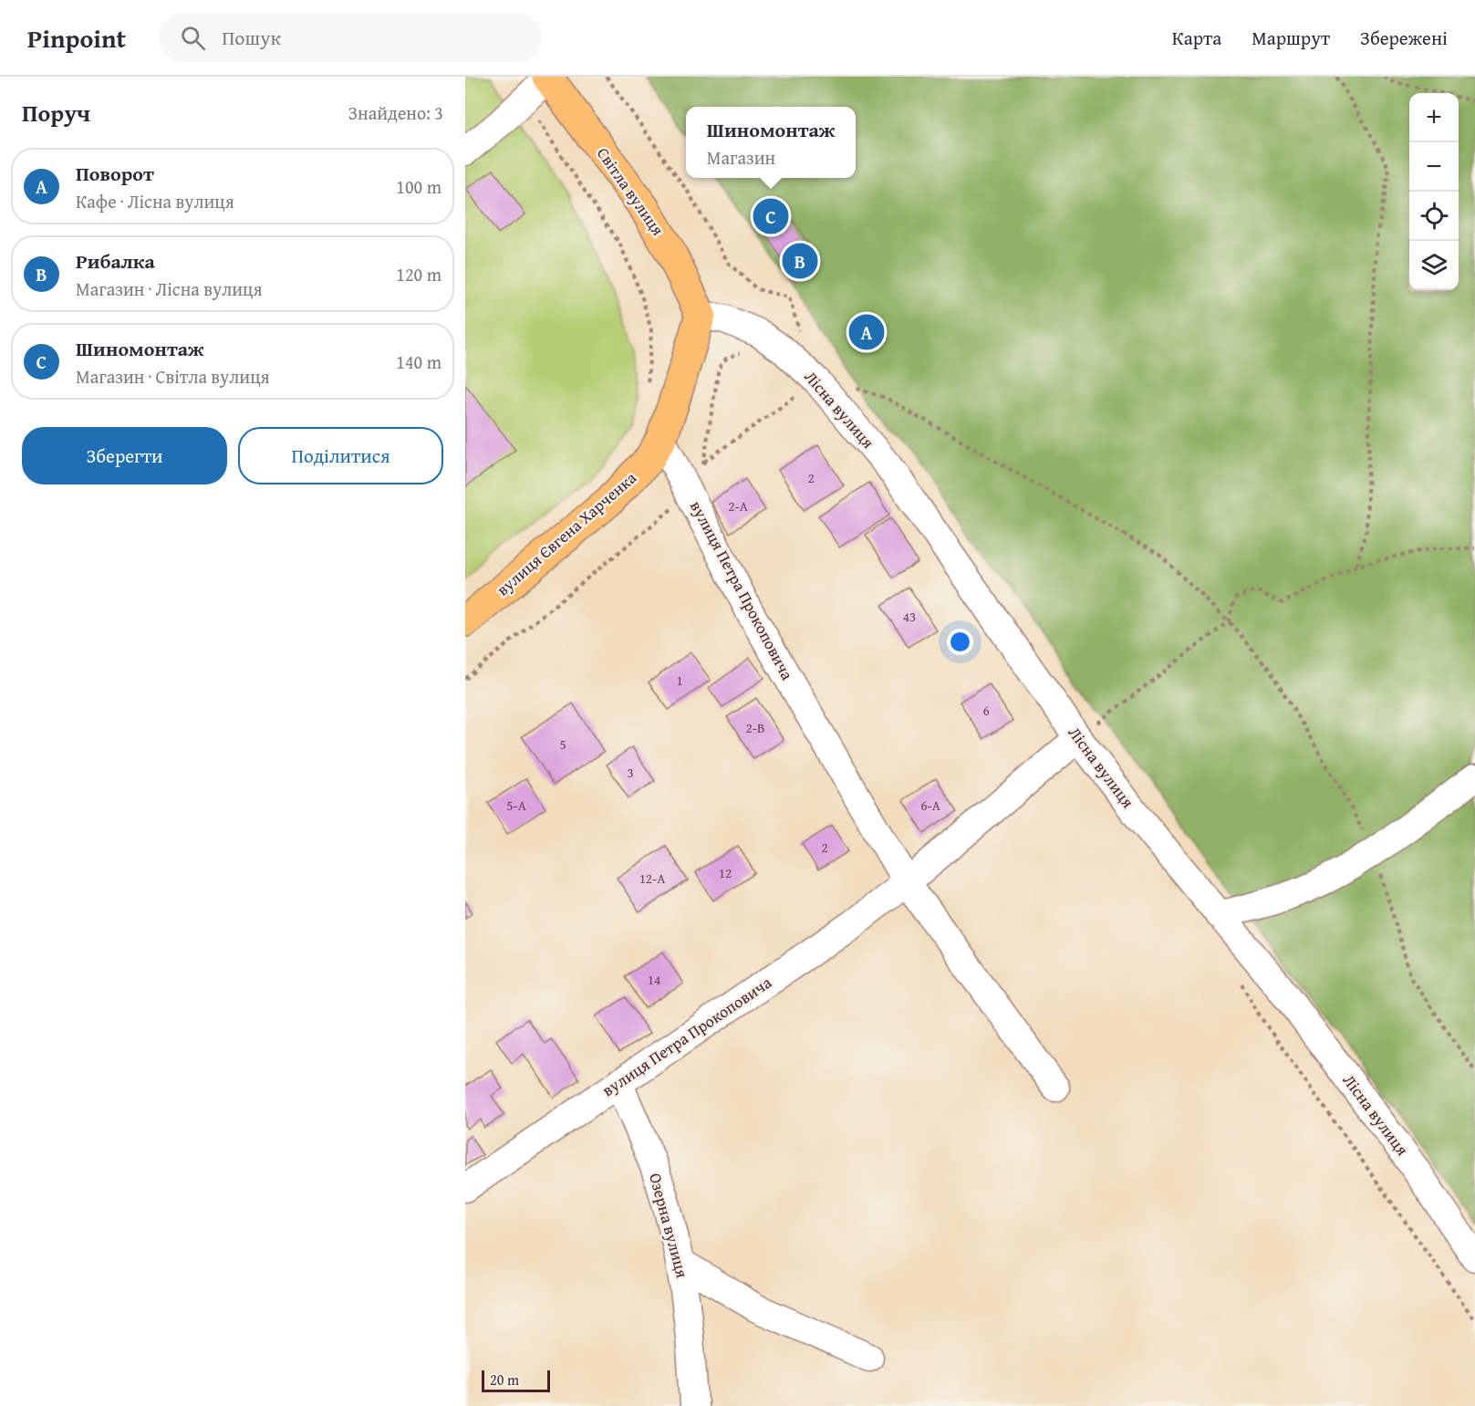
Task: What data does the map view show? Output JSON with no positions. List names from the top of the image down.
{
  "streets": {
    "main road": ["Світла вулиця", "вулиця Євгена Харченка"],
    "street": ["Лісна вулиця", "вулиця Петра Прокоповича", "Озерна вулиця"]
  },
  "crossings": [
    ["Світла вулиця", "Лісна вулиця"],
    ["Світла вулиця", "вулиця Євгена Харченка"],
    ["Лісна вулиця", "вулиця Євгена Харченка"],
    ["Лісна вулиця", "вулиця Петра Прокоповича"],
    ["вулиця Євгена Харченка", "вулиця Петра Прокоповича"],
    ["вулиця Петра Прокоповича", "Озерна вулиця"]
  ],
  "house_numbers": [
    "2",
    "2-А",
    "43",
    "1",
    "6",
    "2-В",
    "5",
    "3",
    "5-А",
    "6-А",
    "2",
    "12",
    "12-А",
    "14"
  ],
  "scale_bar": "20 m",
  "page": {
    "header": "Pinpoint",
    "search": "Пошук",
    "nav": ["Карта", "Маршрут", "Збережені"],
    "heading": ["Поруч", "Знайдено: 3"],
    "map_buttons": ["+", "−"],
    "popup": ["Шиномонтаж", "Магазин"],
    "list": [
      {
        "mark": "A",
        "name": "Поворот",
        "note": "Кафе · Лісна вулиця",
        "value": "100 m"
      },
      {
        "mark": "B",
        "name": "Рибалка",
        "note": "Магазин · Лісна вулиця",
        "value": "120 m"
      },
      {
        "mark": "C",
        "name": "Шиномонтаж",
        "note": "Магазин · Світла вулиця",
        "value": "140 m"
      }
    ],
    "pins": ["C", "B", "A"],
    "buttons": ["Зберегти", "Поділитися"],
    "scale": "20 m"
  }
}
